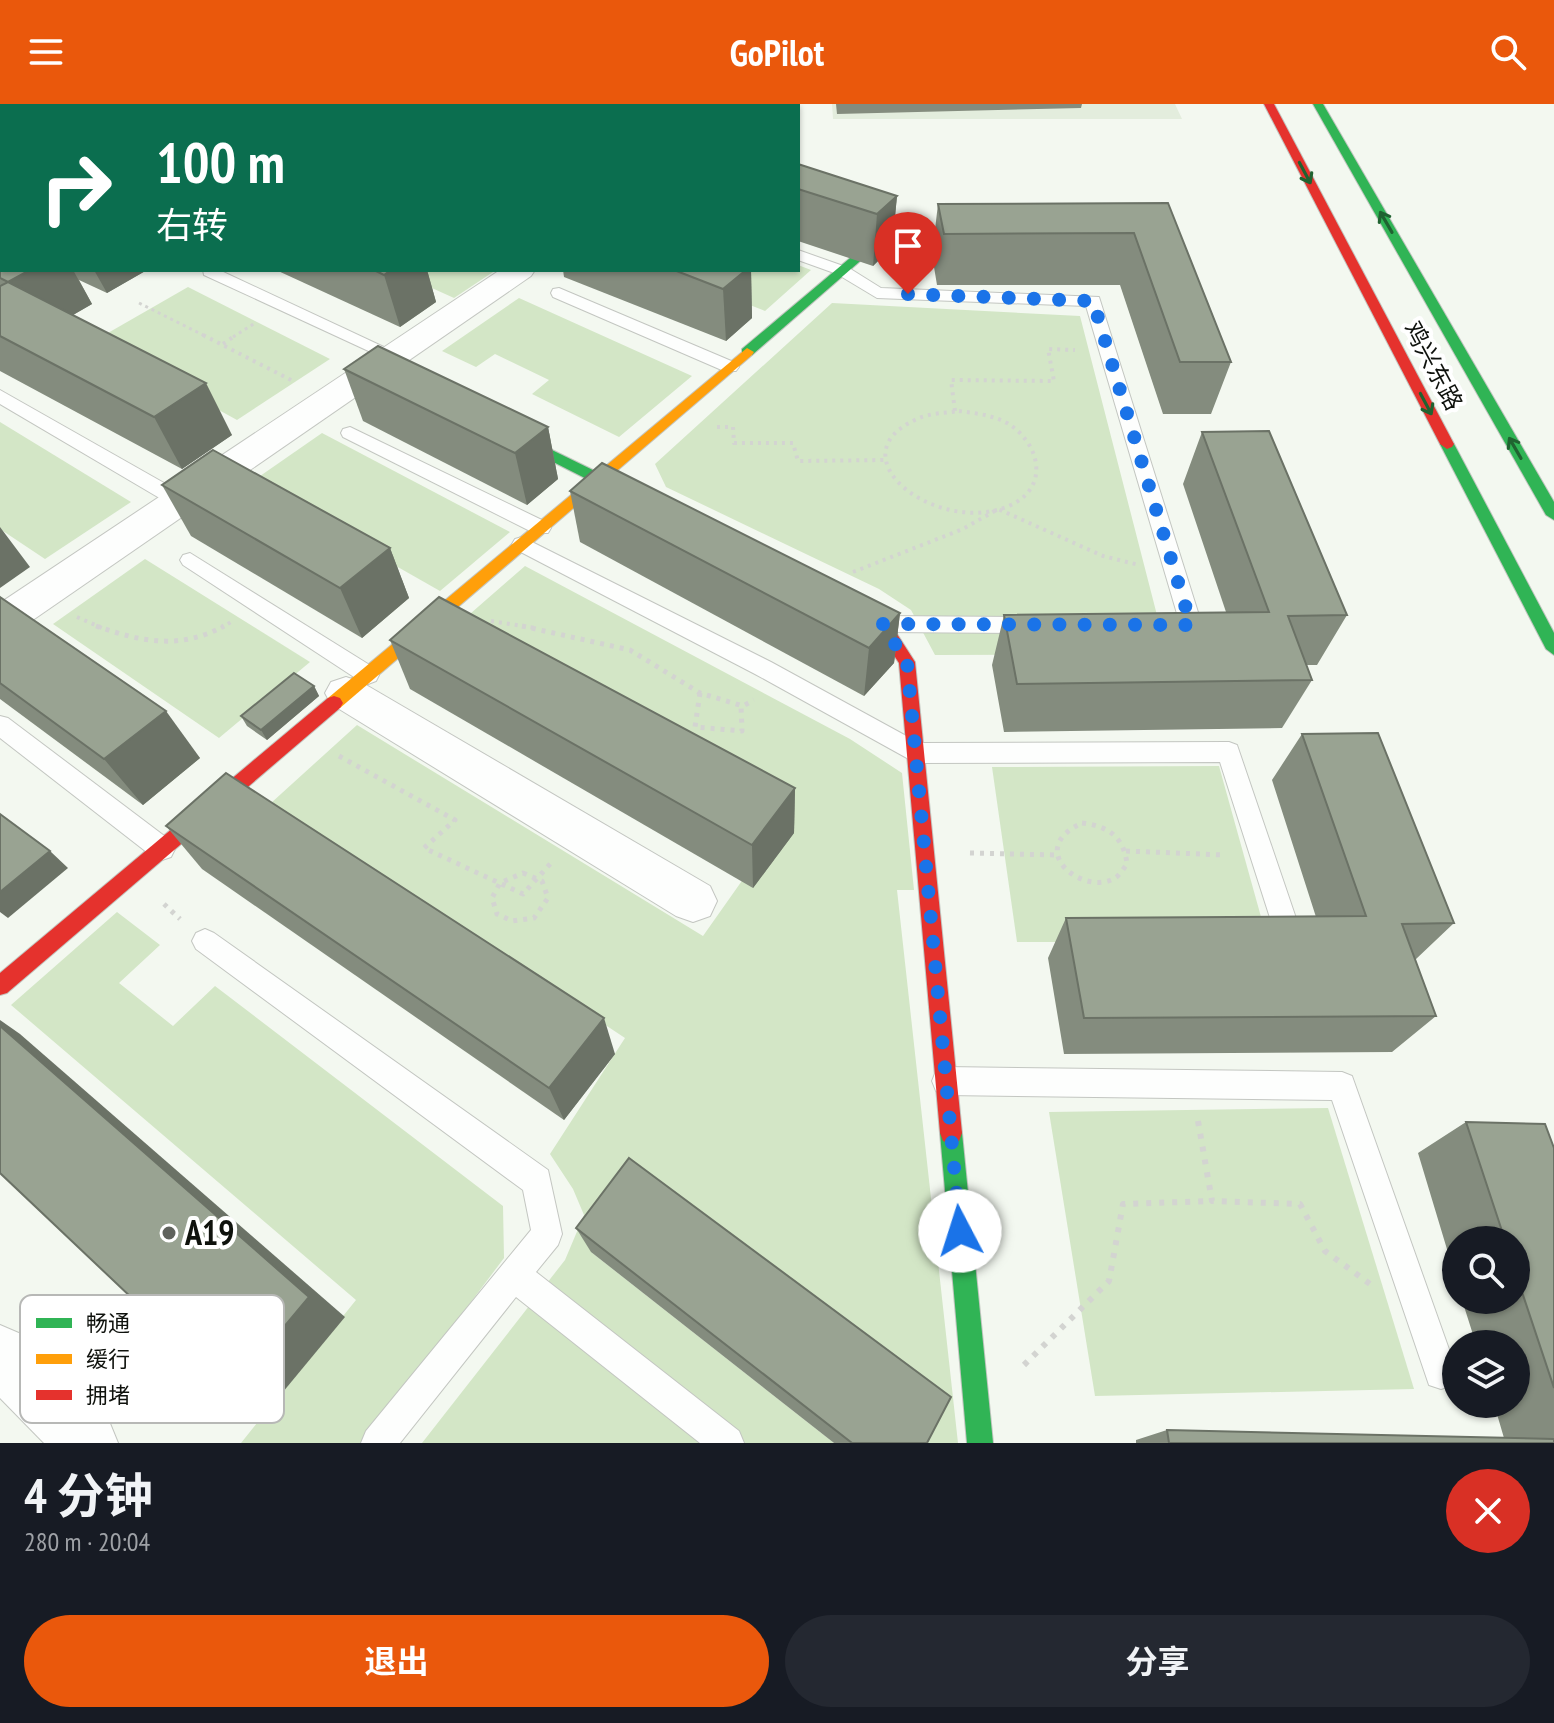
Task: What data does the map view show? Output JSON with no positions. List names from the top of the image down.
{
  "streets": {
    "main road": ["鸡兴东路"]
  },
  "places": ["A19"],
  "legend": ["畅通", "缓行", "拥堵"],
  "page": {
    "header": "GoPilot",
    "turn": ["100 m", "右转"],
    "heading": ["4 分钟", "280 m · 20:04"],
    "buttons": ["退出", "分享"]
  }
}
